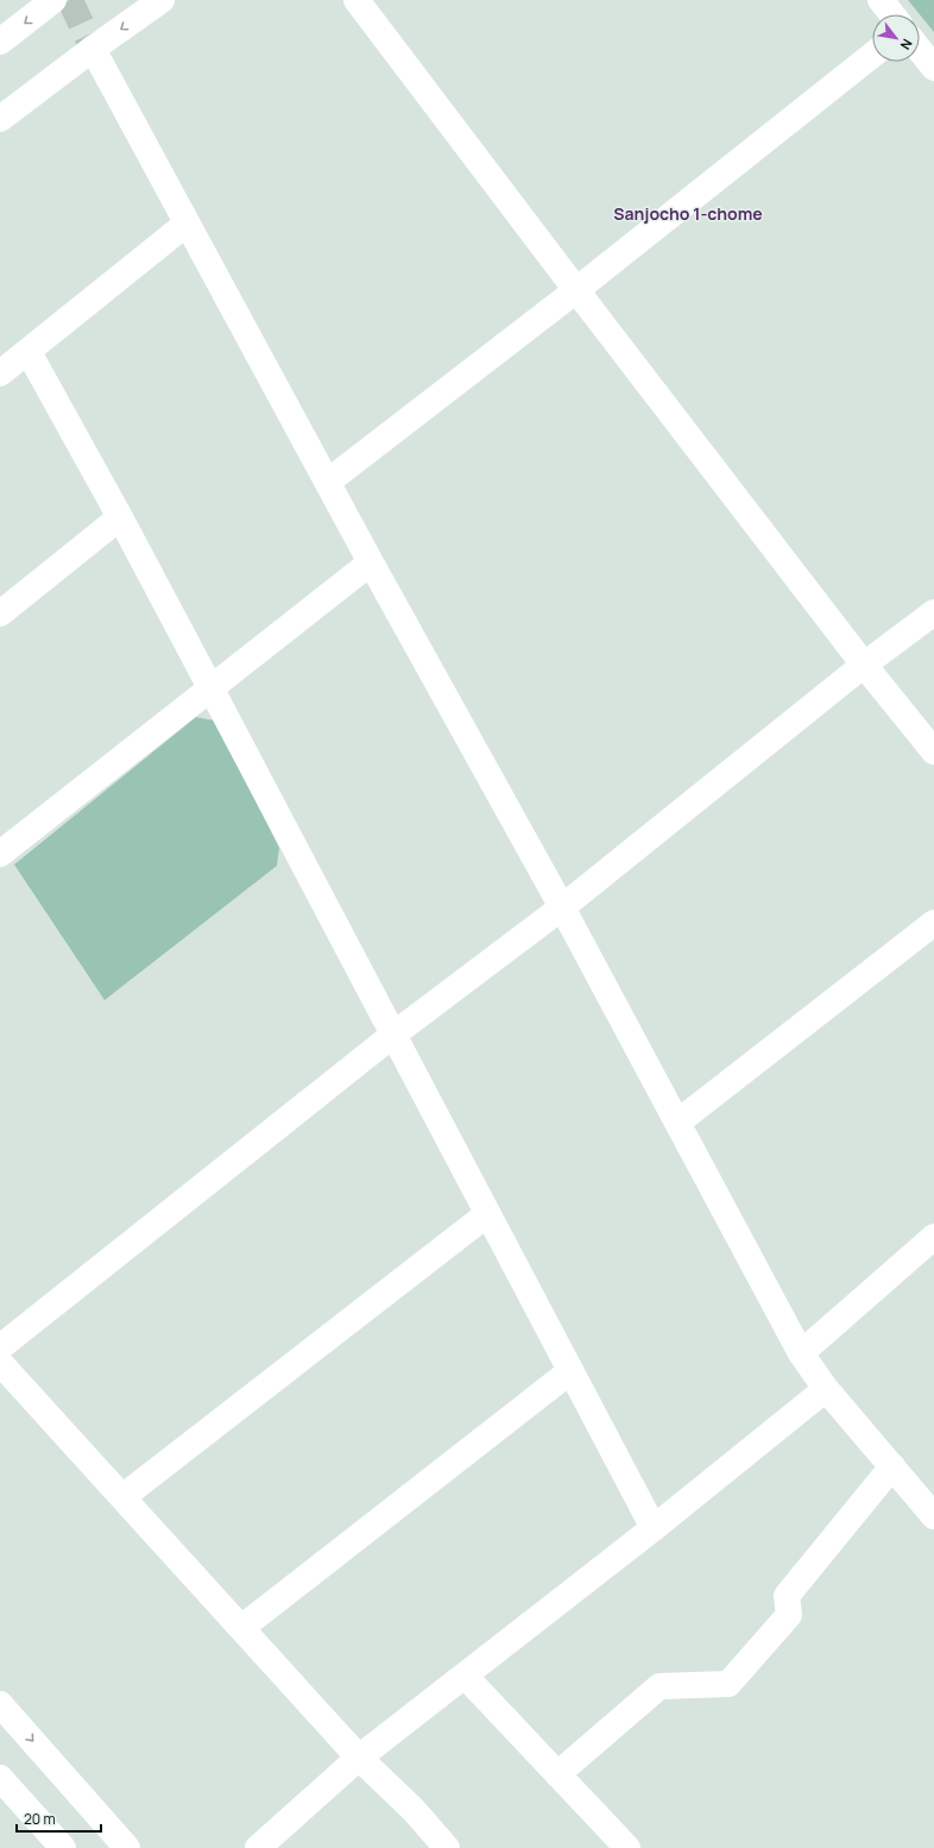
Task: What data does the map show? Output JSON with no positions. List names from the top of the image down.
{
  "districts": ["Sanjocho 1-chome"],
  "scale_bar": "20 m",
  "north": "bottom right"
}
